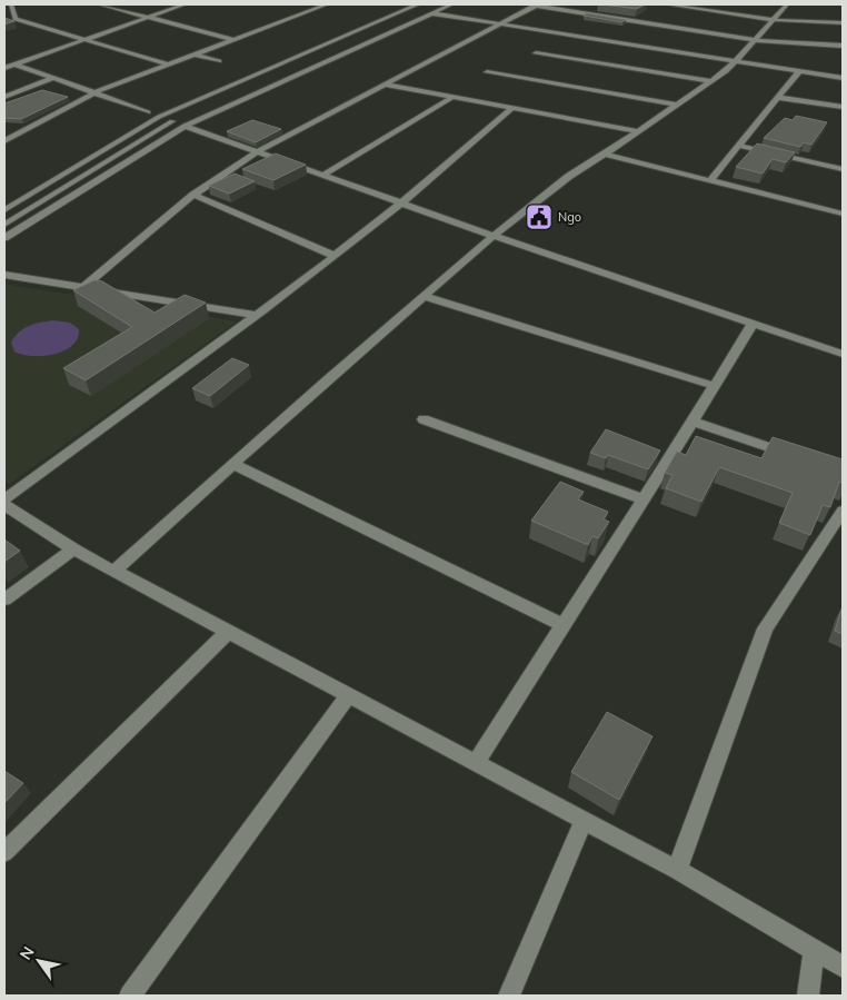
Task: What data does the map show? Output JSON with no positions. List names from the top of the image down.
{
  "places": {
    "public building": ["Ngo"]
  },
  "north": "top left"
}
